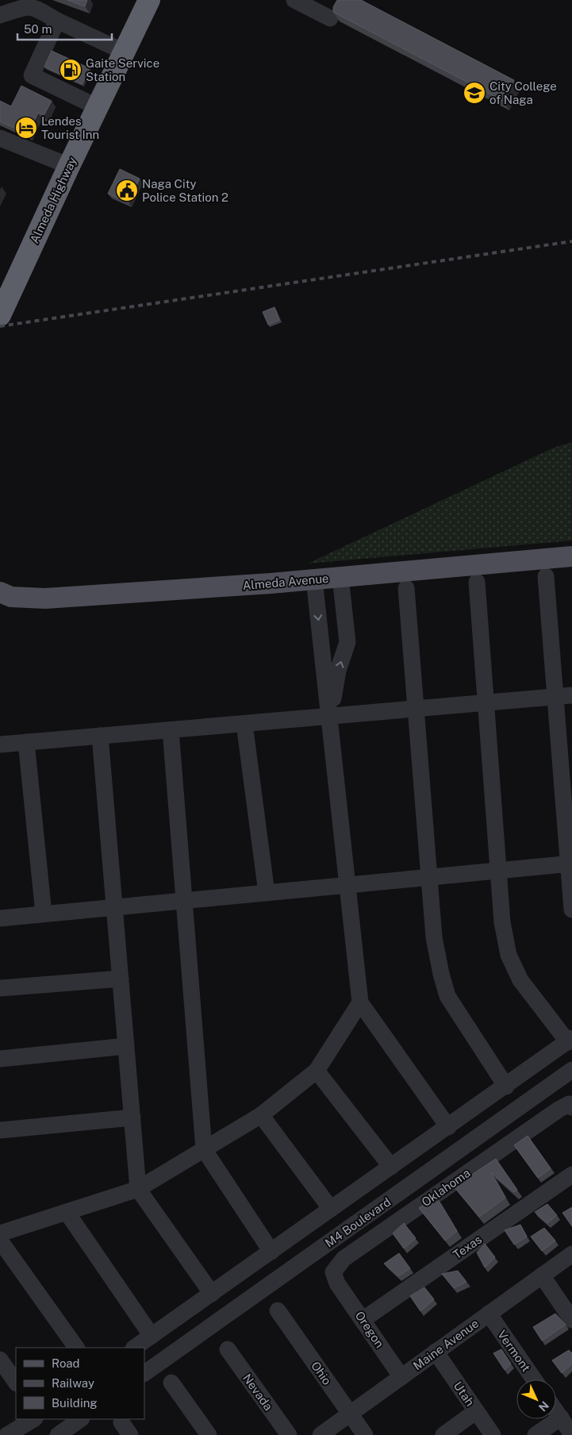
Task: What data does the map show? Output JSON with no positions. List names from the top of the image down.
{
  "streets": {
    "highway": ["Almeda Highway"],
    "main road": ["Almeda Avenue"],
    "street": [
      "Oklahoma",
      "M4 Boulevard",
      "Texas",
      "Oregon",
      "Maine Avenue",
      "Vermont",
      "Ohio",
      "Nevada",
      "Utah"
    ]
  },
  "crossings": [
    ["Oklahoma", "Oregon"],
    ["Texas", "Oregon"],
    ["Oregon", "Maine Avenue"],
    ["Maine Avenue", "Vermont"],
    ["Maine Avenue", "Ohio"],
    ["Maine Avenue", "Utah"]
  ],
  "places": {
    "fuel station": ["Gaite Service Station"],
    "school or university": ["City College of Naga"],
    "hotel": ["Lendes Tourist Inn"],
    "public building": ["Naga City Police Station 2"]
  },
  "legend": ["Road", "Railway", "Building"],
  "scale_bar": "50 m",
  "north": "bottom right"
}
